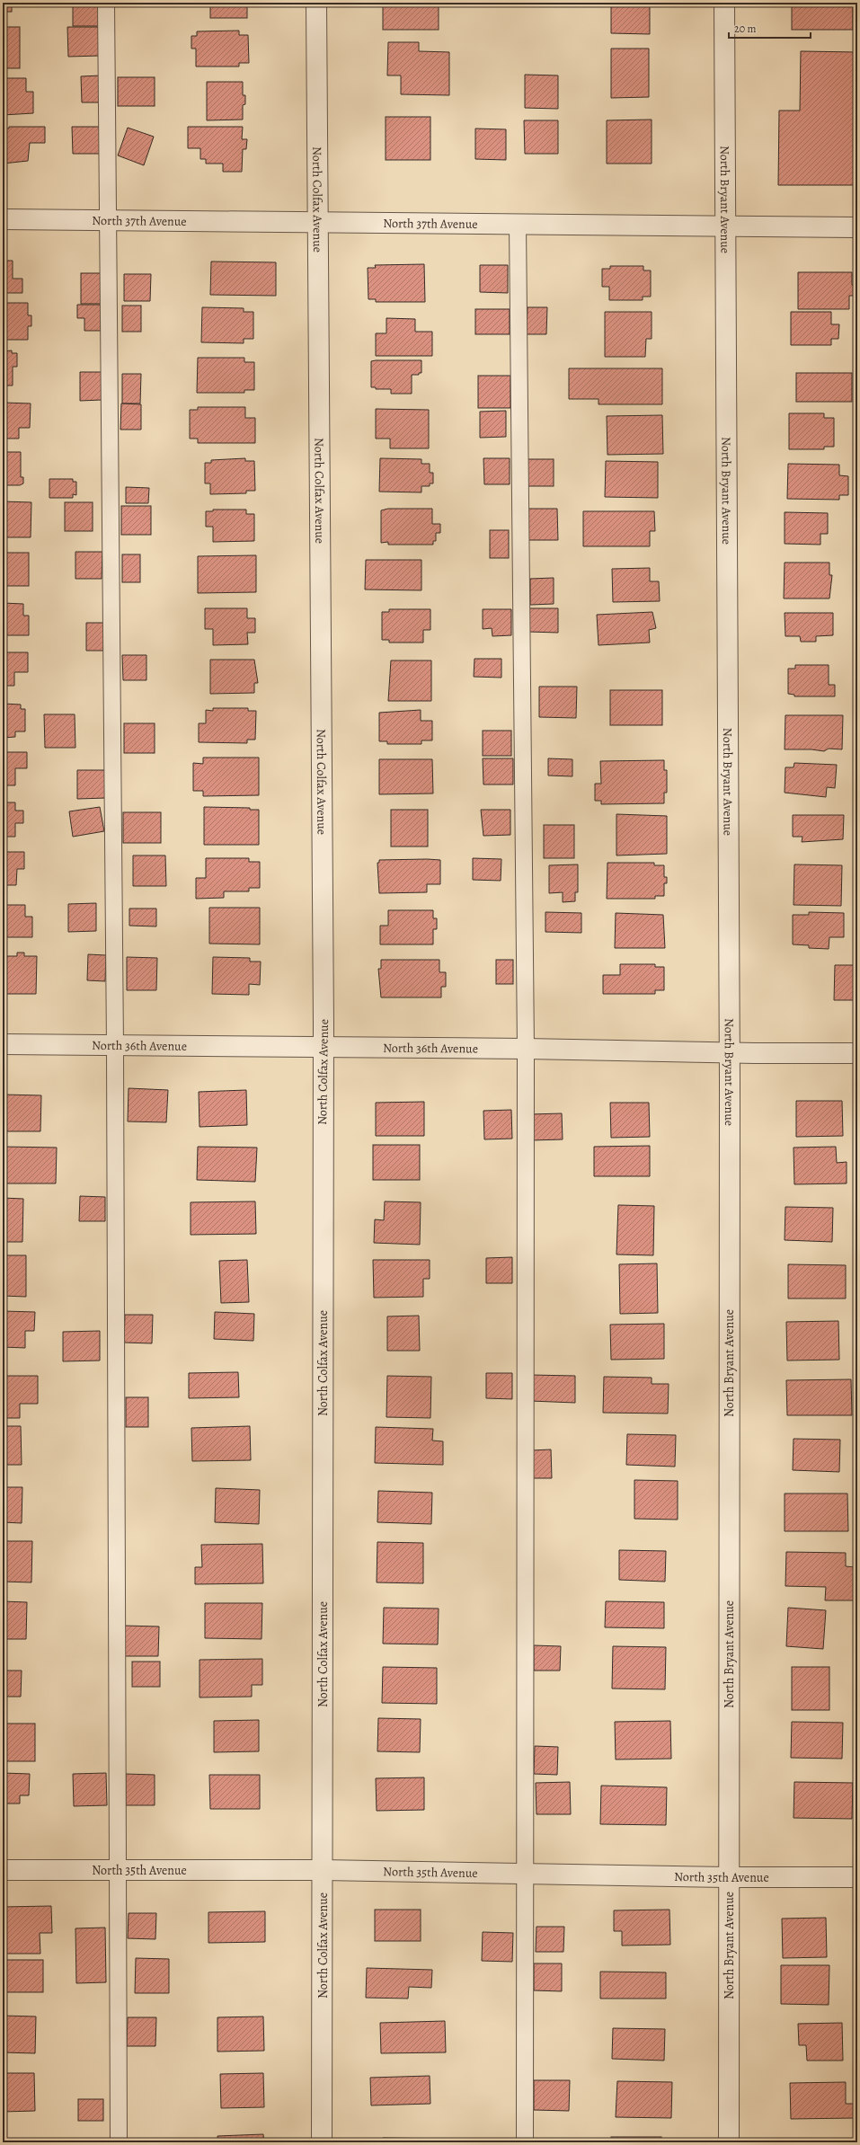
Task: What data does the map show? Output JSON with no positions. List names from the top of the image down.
{
  "streets": {
    "street": [
      "North Colfax Avenue",
      "North Bryant Avenue",
      "North 37th Avenue",
      "North 36th Avenue",
      "North 35th Avenue"
    ]
  },
  "crossings": [
    ["North Colfax Avenue", "North 37th Avenue"],
    ["North Colfax Avenue", "North 36th Avenue"],
    ["North Colfax Avenue", "North 35th Avenue"],
    ["North Bryant Avenue", "North 37th Avenue"],
    ["North Bryant Avenue", "North 36th Avenue"],
    ["North Bryant Avenue", "North 35th Avenue"]
  ],
  "scale_bar": "20 m"
}
